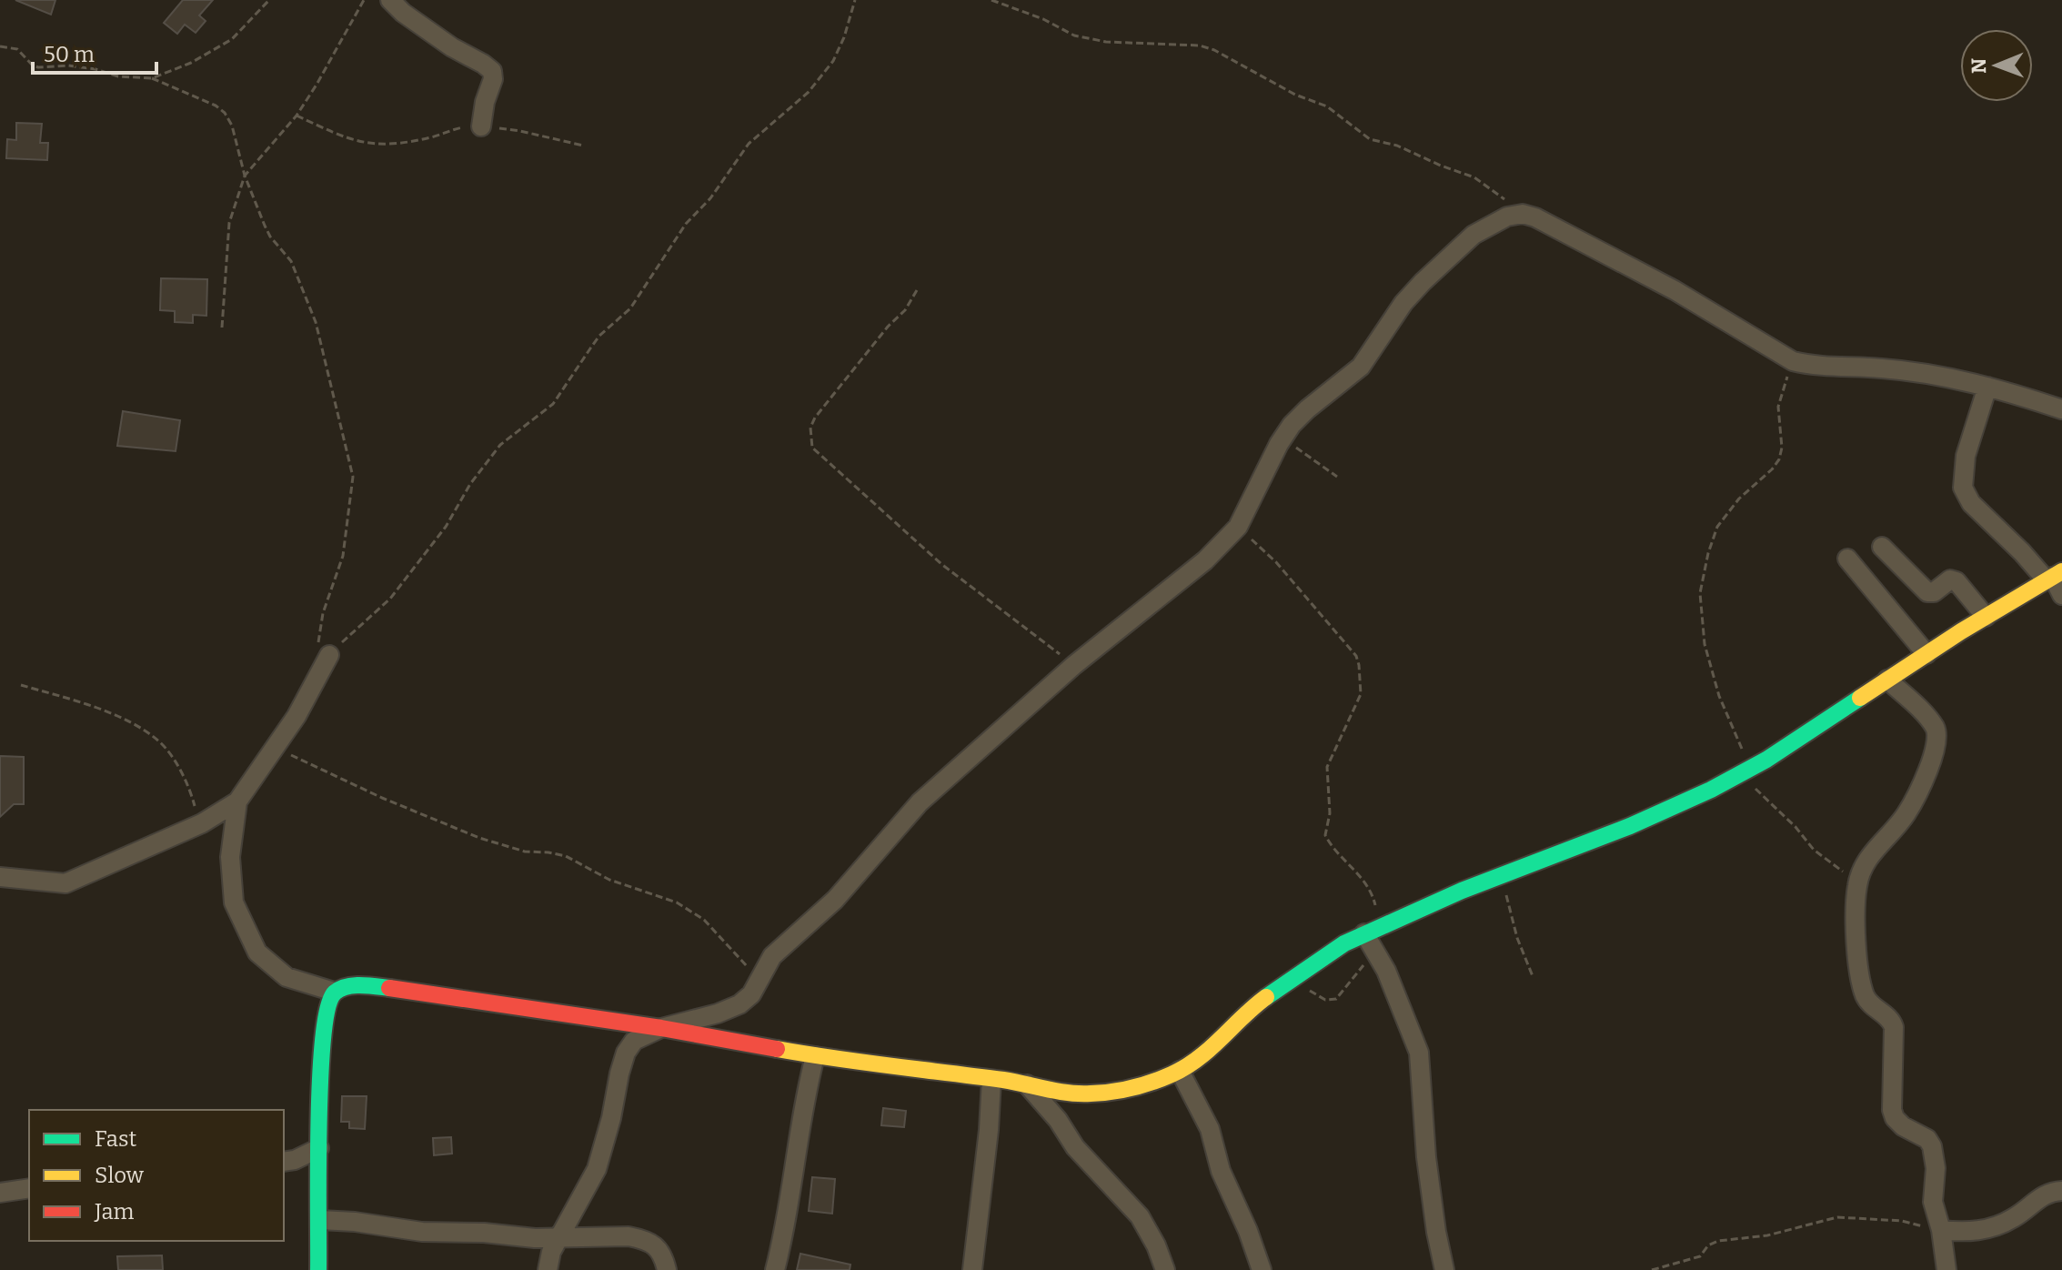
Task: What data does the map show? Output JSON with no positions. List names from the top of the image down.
{
  "legend": ["Fast", "Slow", "Jam"],
  "scale_bar": "50 m",
  "north": "left"
}
